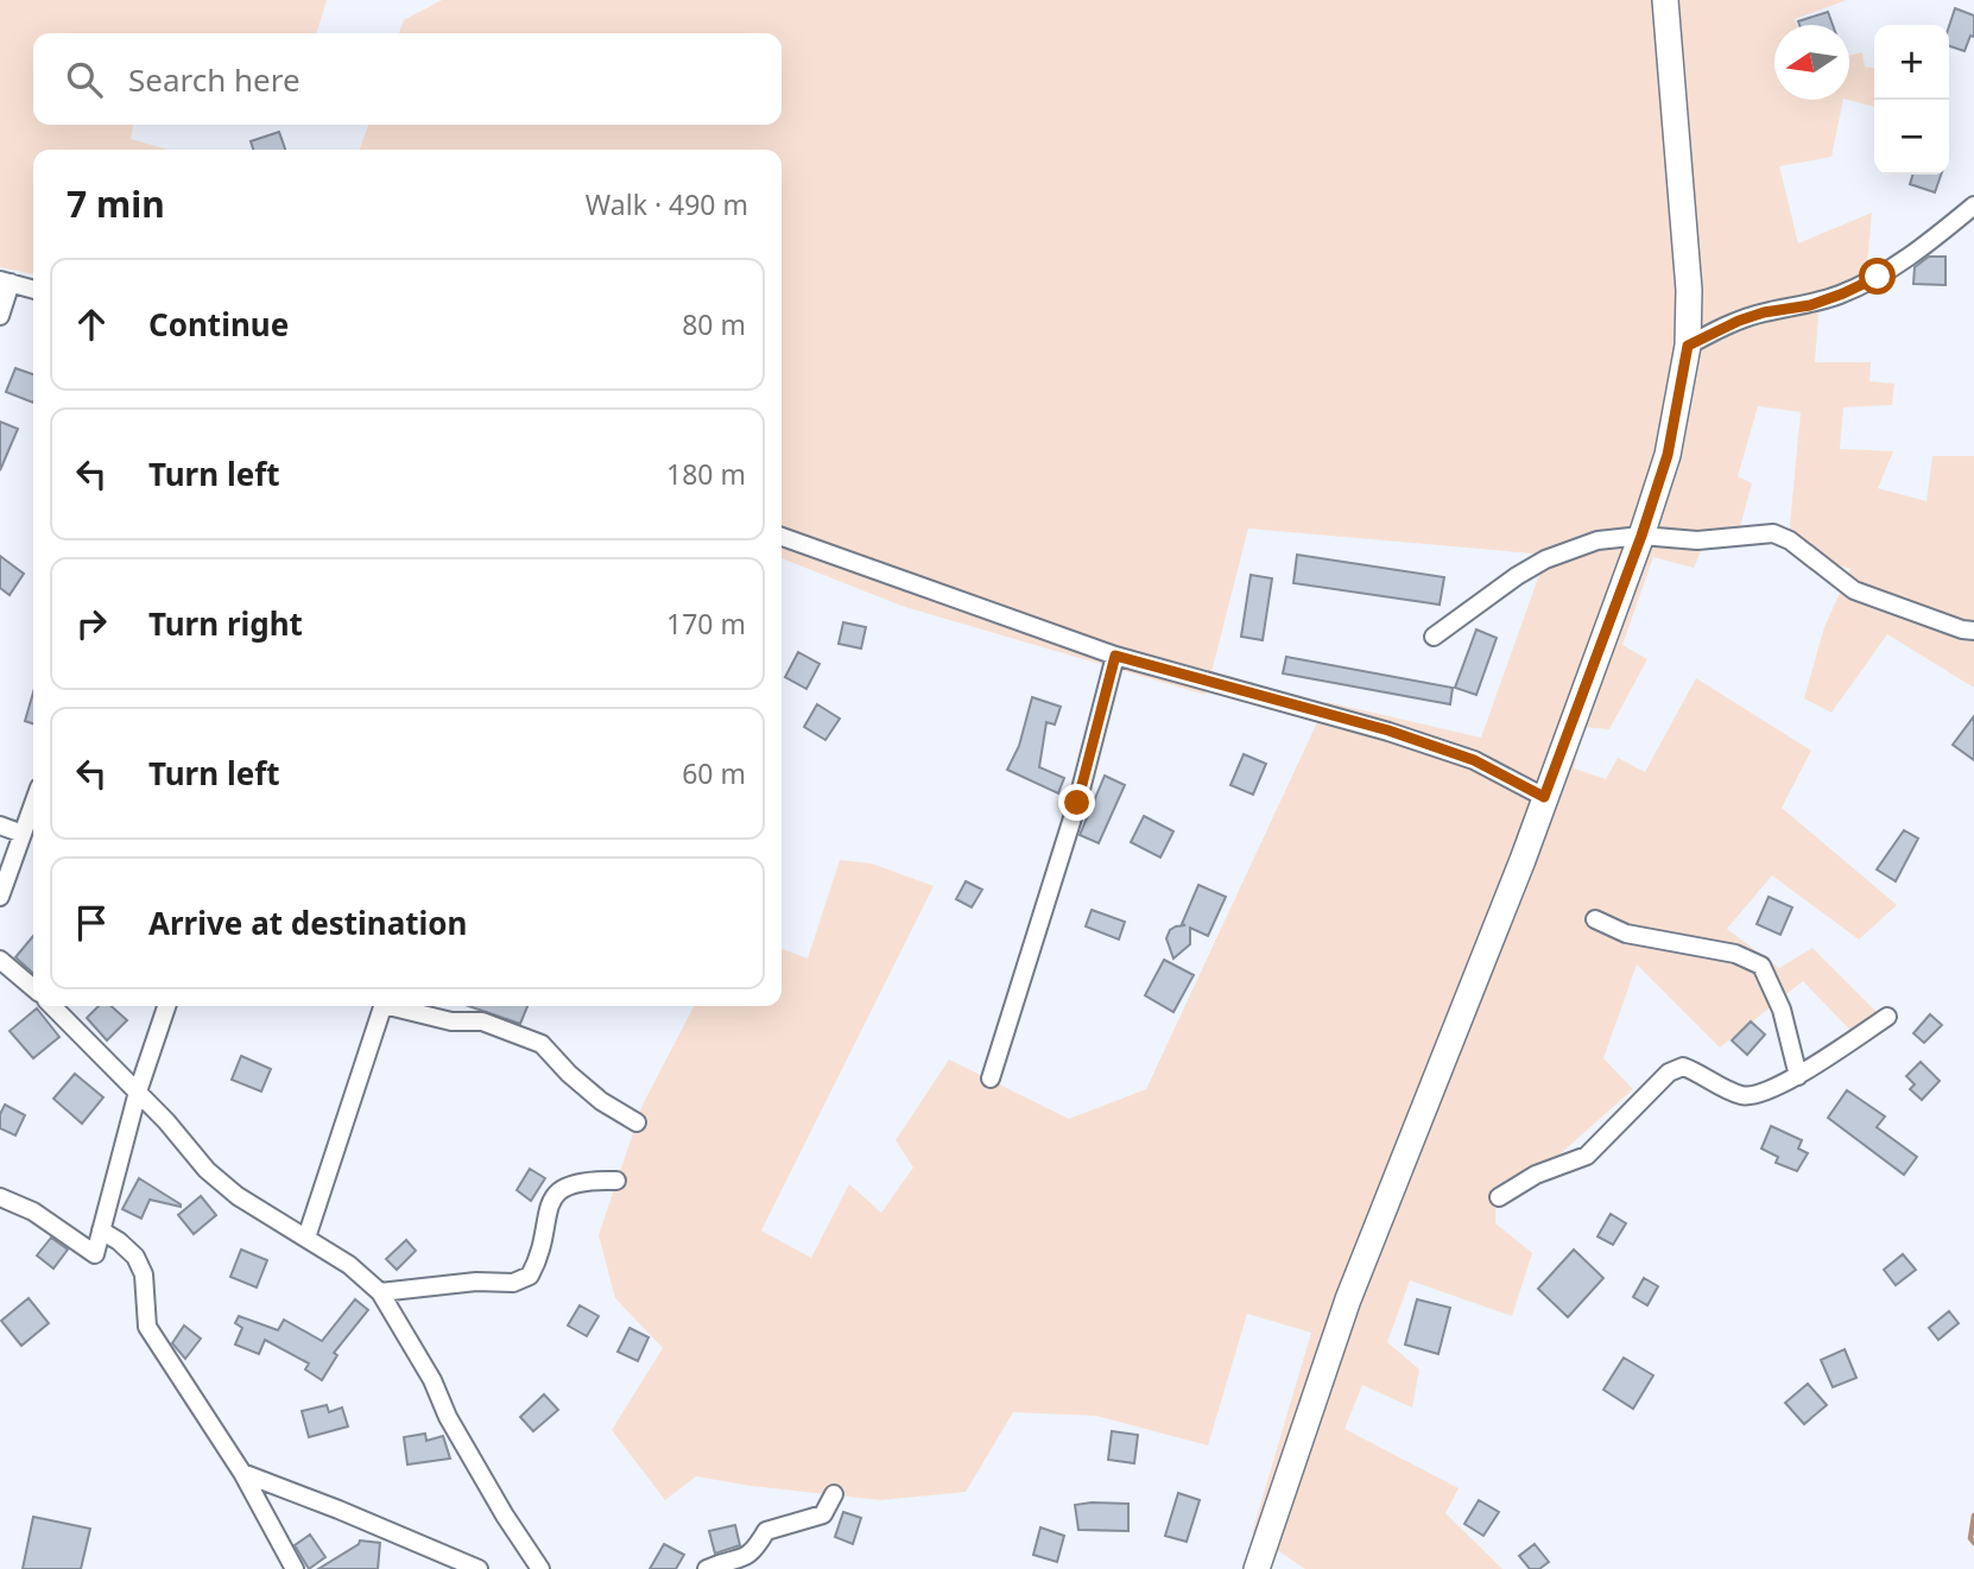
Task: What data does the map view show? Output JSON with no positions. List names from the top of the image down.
{
  "north": "left",
  "page": {
    "map_buttons": ["+", "−"],
    "search": "Search here",
    "heading": ["7 min", "Walk · 490 m"],
    "list": [
      ["Continue", "80 m"],
      ["Turn left", "180 m"],
      ["Turn right", "170 m"],
      ["Turn left", "60 m"],
      "Arrive at destination"
    ]
  }
}
